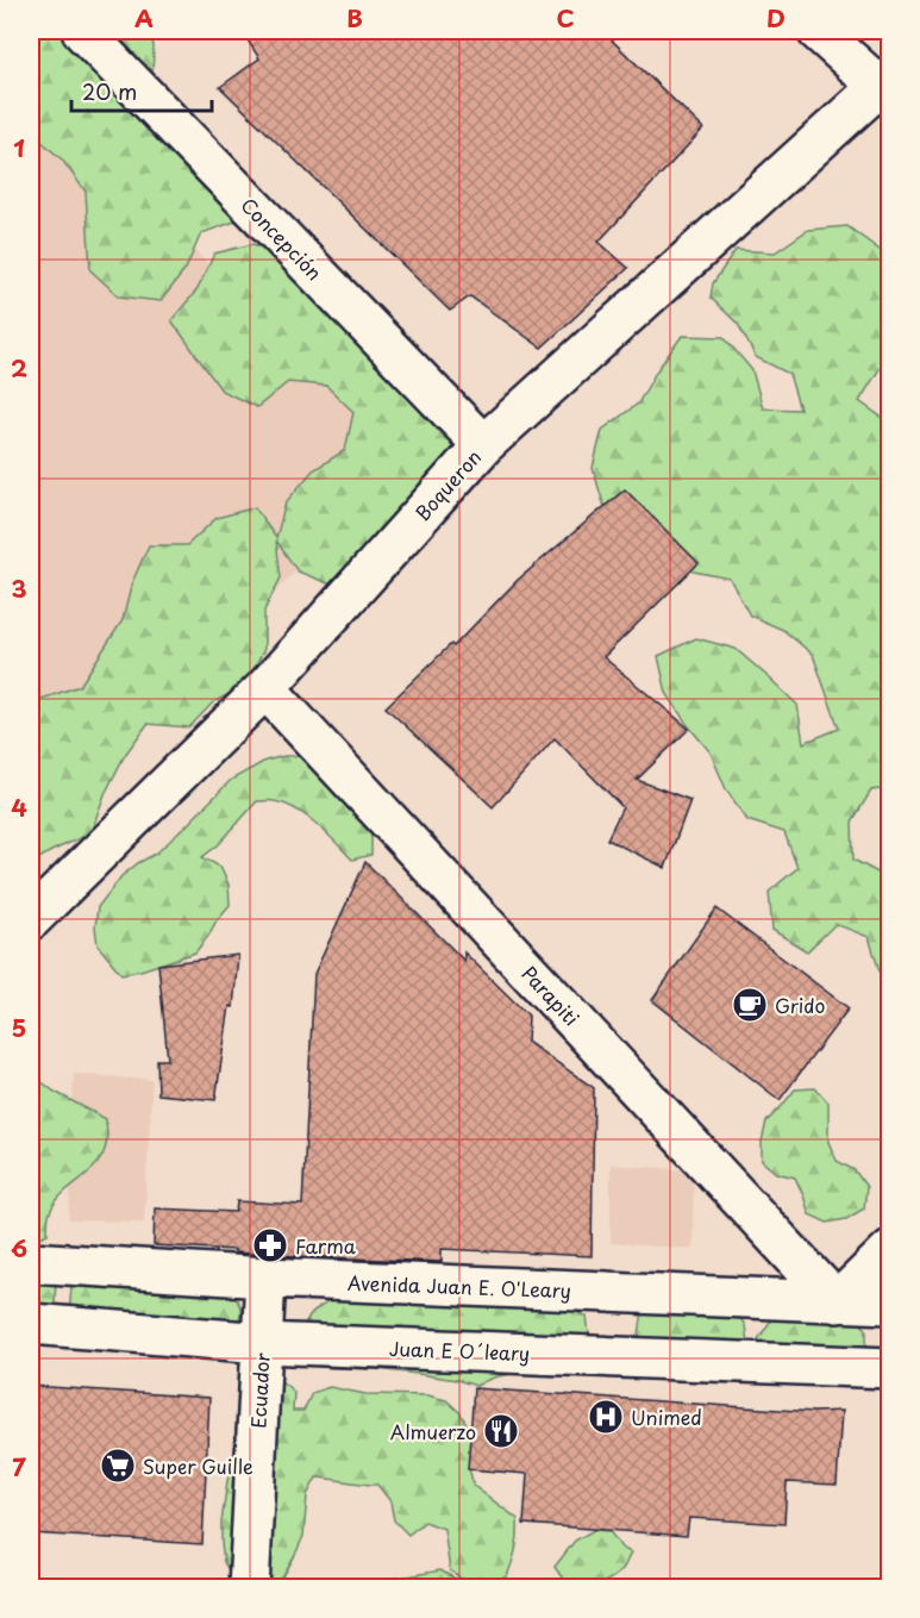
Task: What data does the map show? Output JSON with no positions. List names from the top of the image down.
{
  "streets": {
    "street": [
      "Concepción",
      "Boqueron",
      "Parapiti",
      "Avenida Juan E. O'Leary",
      "Juan E O´leary",
      "Ecuador"
    ]
  },
  "crossings": [
    ["Concepción", "Boqueron"],
    ["Boqueron", "Parapiti"],
    ["Parapiti", "Avenida Juan E. O'Leary"],
    ["Avenida Juan E. O'Leary", "Ecuador"],
    ["Juan E O´leary", "Ecuador"]
  ],
  "places": {
    "cafe": ["Grido"],
    "pharmacy": ["Farma"],
    "hospital": ["Unimed"],
    "restaurant": ["Almuerzo"],
    "supermarket": ["Super Guille"]
  },
  "scale_bar": "20 m",
  "grid": {
    "columns": [
      "A",
      "B",
      "C",
      "D"
    ],
    "rows": [
      "1",
      "2",
      "3",
      "4",
      "5",
      "6",
      "7"
    ]
  }
}
